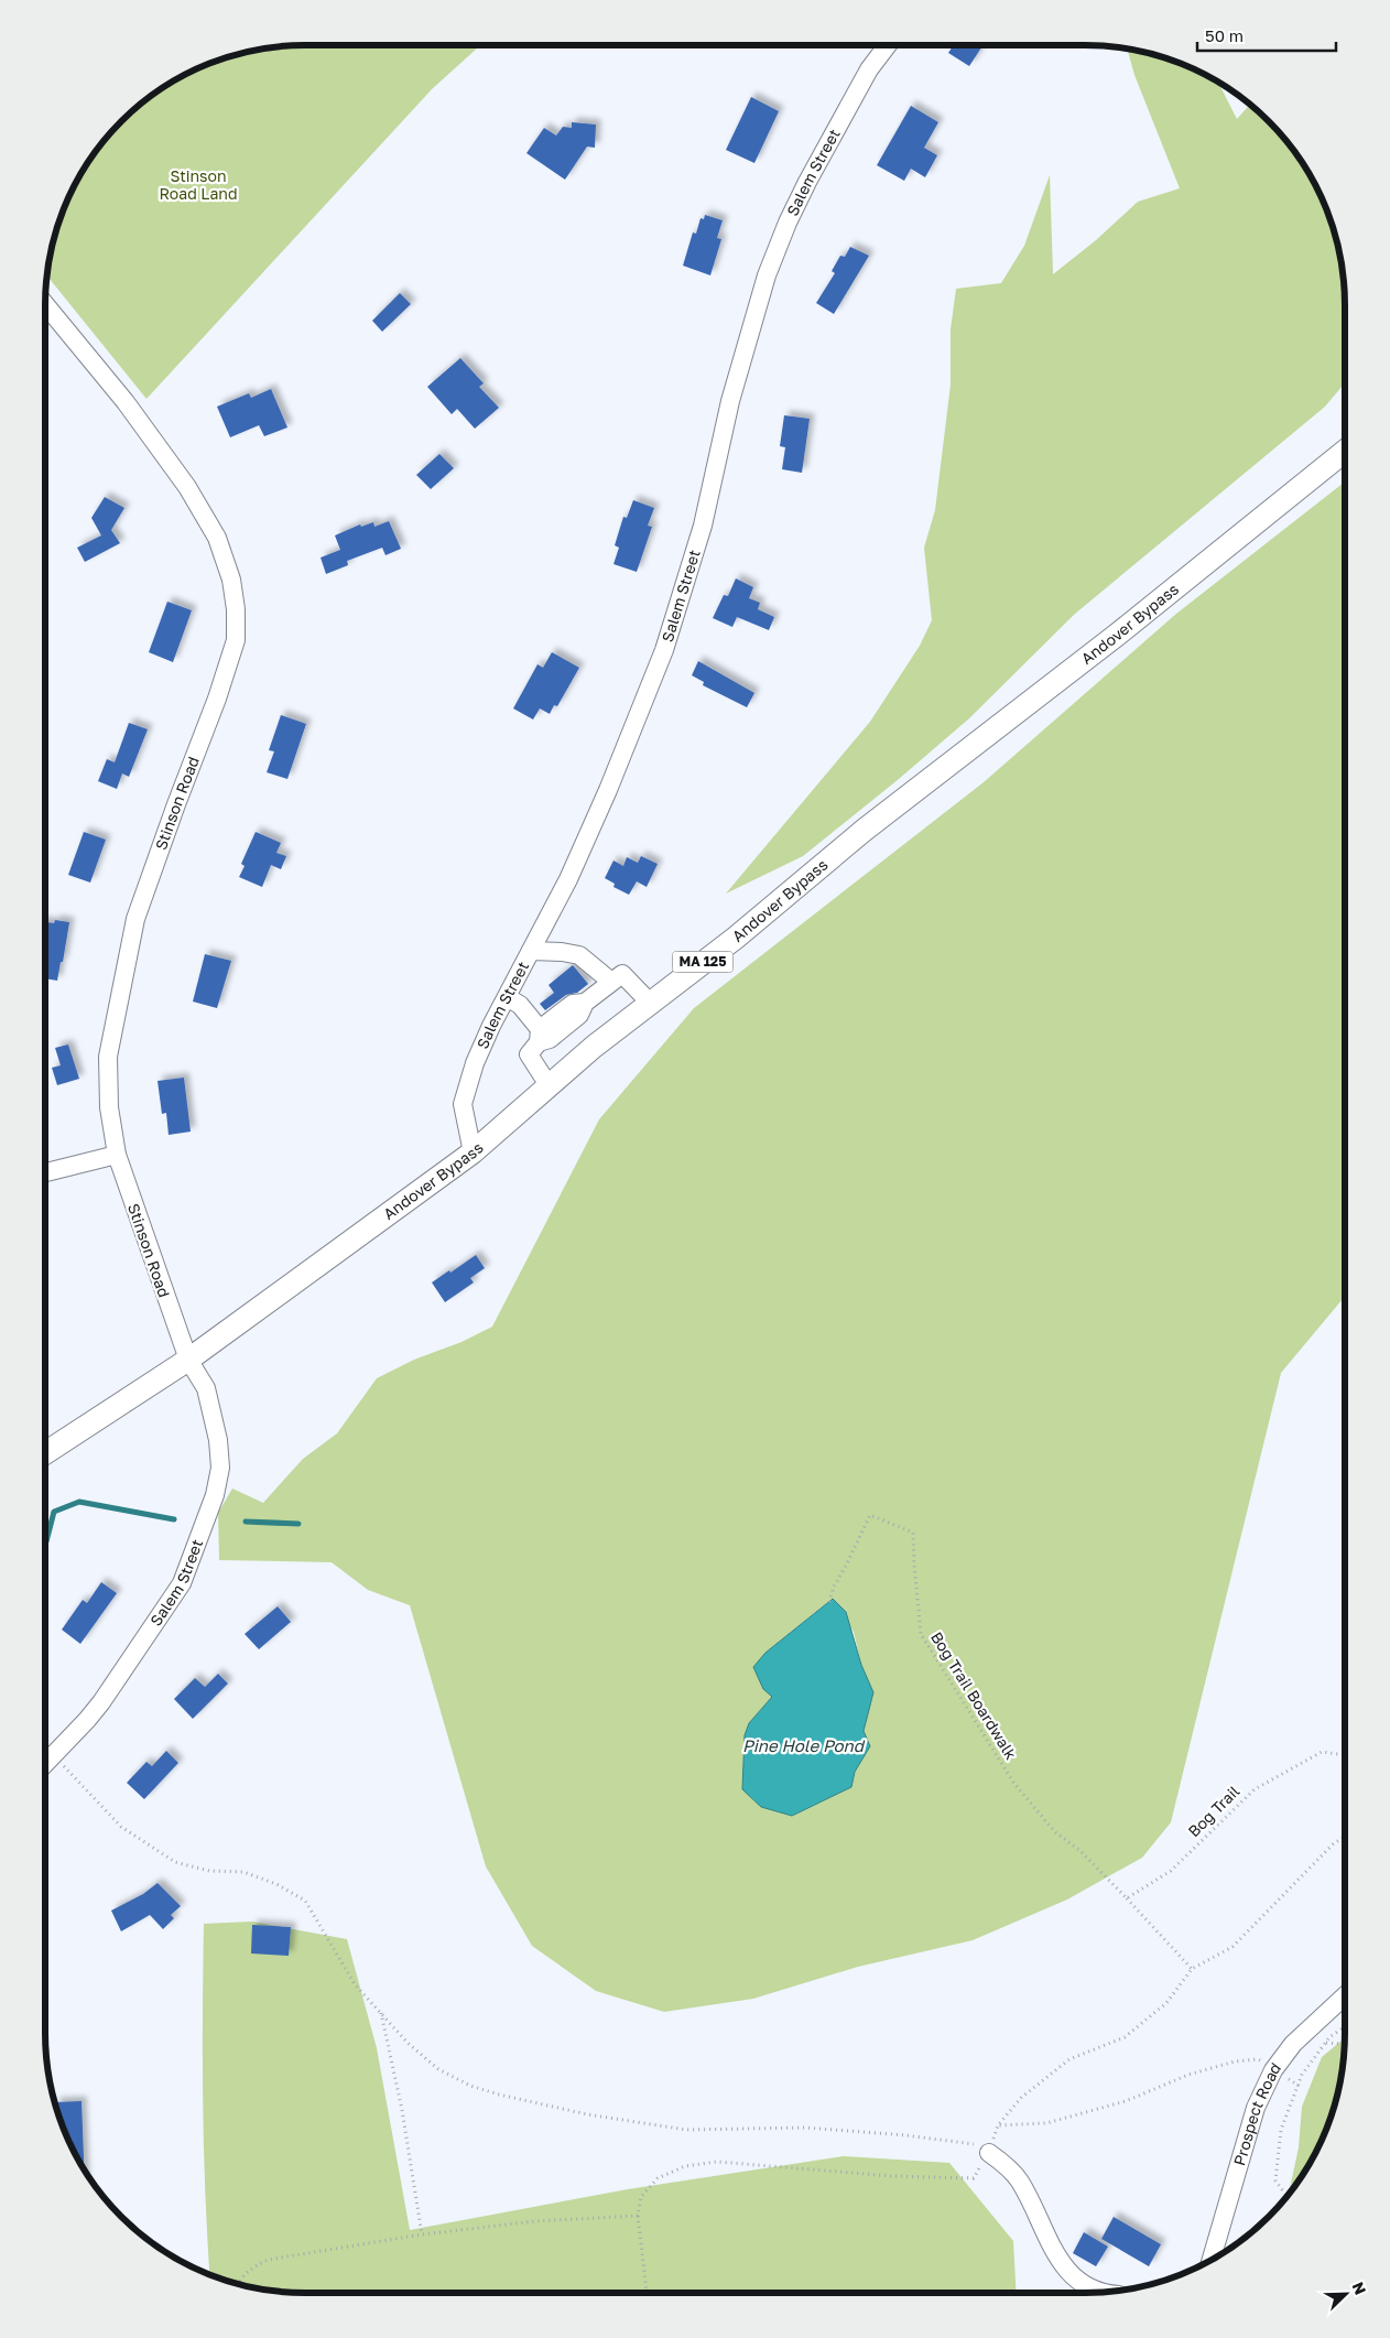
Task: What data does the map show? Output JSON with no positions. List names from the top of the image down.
{
  "streets": {
    "main road": ["Andover Bypass", "MA 125"],
    "street": ["Salem Street", "Stinson Road", "Prospect Road"],
    "path": ["Bog Trail Boardwalk", "Bog Trail"]
  },
  "crossings": [
    ["Salem Street", "Andover Bypass"],
    ["Salem Street", "Stinson Road"],
    ["Andover Bypass", "Stinson Road"],
    ["Bog Trail Boardwalk", "Bog Trail"]
  ],
  "water": ["Pine Hole Pond"],
  "parks": ["Stinson Road Land"],
  "scale_bar": "50 m",
  "north": "top right"
}
